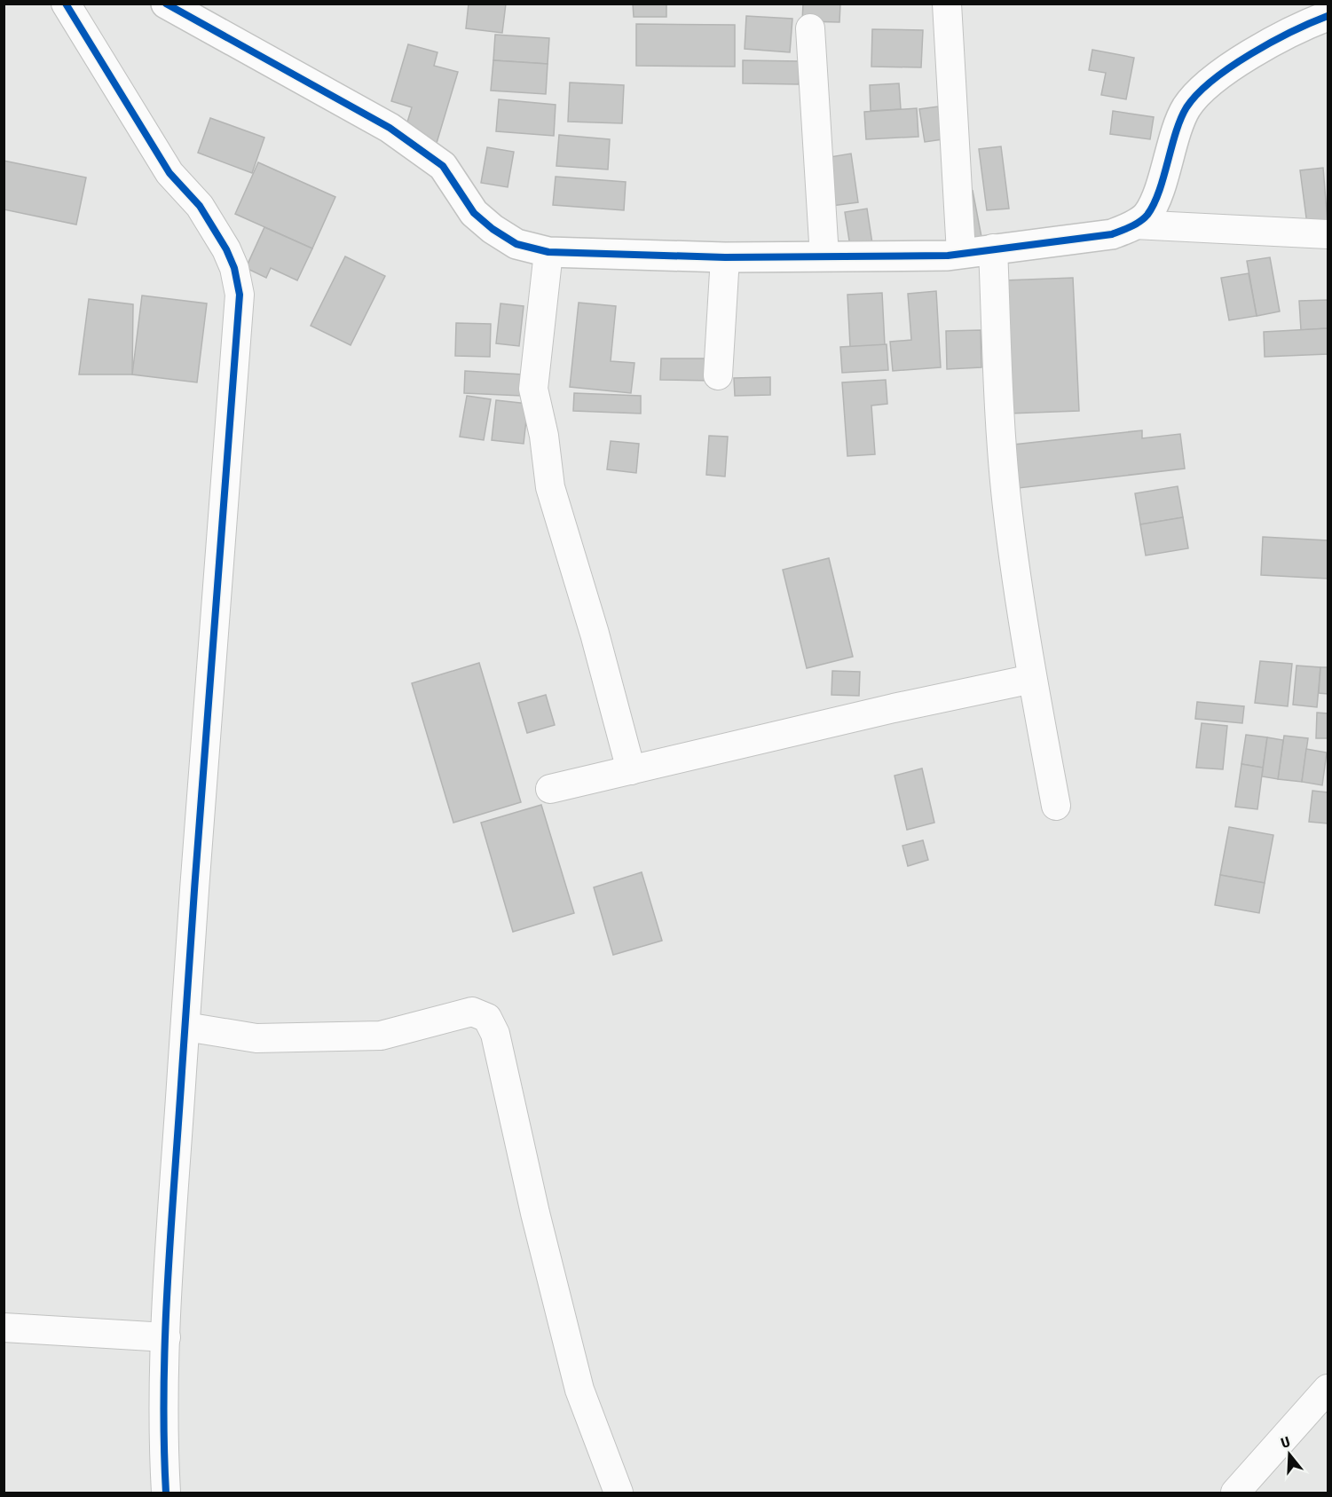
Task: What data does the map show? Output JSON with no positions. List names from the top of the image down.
{
  "north": "top"
}
